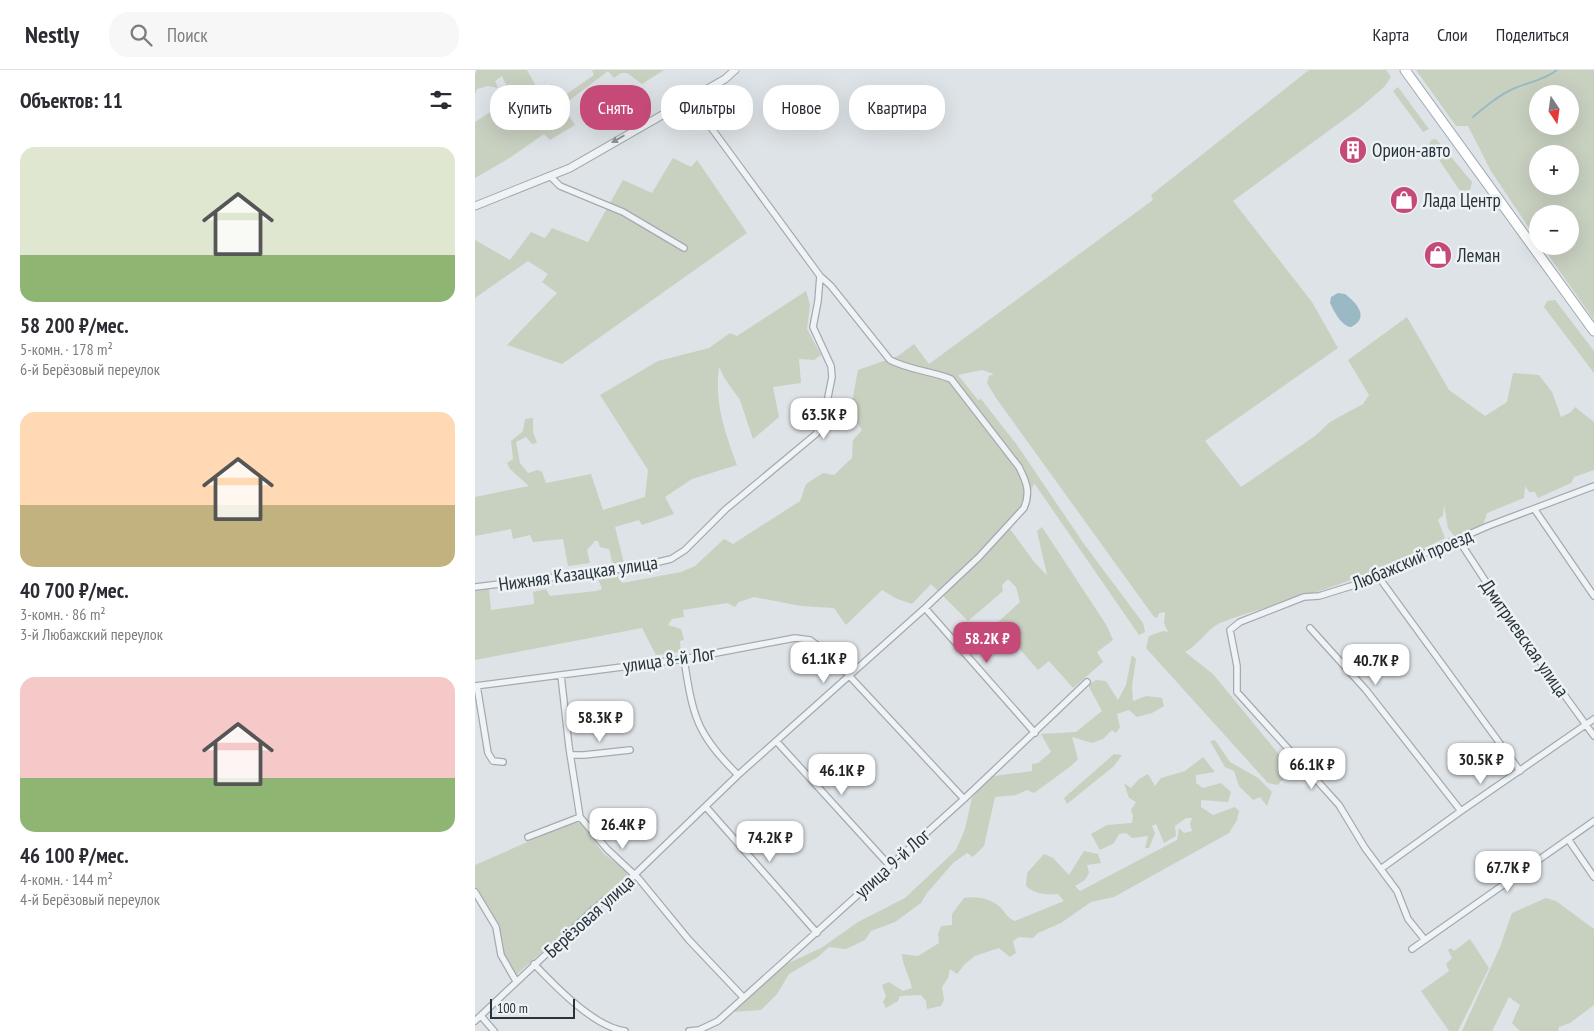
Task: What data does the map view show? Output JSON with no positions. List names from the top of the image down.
{
  "streets": {
    "street": [
      "Любажский проезд",
      "Нижняя Казацкая улица",
      "Дмитриевская улица",
      "улица 8-й Лог",
      "улица 9-й Лог",
      "Берёзовая улица"
    ]
  },
  "crossings": [
    ["Любажский проезд", "Дмитриевская улица"],
    ["Нижняя Казацкая улица", "Берёзовая улица"],
    ["улица 8-й Лог", "улица 9-й Лог"],
    ["улица 8-й Лог", "Берёзовая улица"]
  ],
  "places": {
    "building": ["Орион-авто"],
    "shop": ["Лада Центр", "Леман"]
  },
  "scale_bar": "100 m",
  "north": "bottom",
  "page": {
    "header": "Nestly",
    "search": "Поиск",
    "nav": ["Карта", "Слои", "Поделиться"],
    "heading": "Объектов: 11",
    "map_buttons": ["+", "−"],
    "chip": [
      "Купить",
      "Снять",
      "Фильтры",
      "Новое",
      "Квартира"
    ],
    "list": [
      {
        "name": "58 200 ₽/мес.",
        "note": "5-комн. · 178 m² · 6-й Берёзовый переулок"
      },
      {
        "name": "40 700 ₽/мес.",
        "note": "3-комн. · 86 m² · 3-й Любажский переулок"
      },
      {
        "name": "46 100 ₽/мес.",
        "note": "4-комн. · 144 m² · 4-й Берёзовый переулок"
      }
    ],
    "price": [
      "63.5K ₽",
      "58.2K ₽",
      "61.1K ₽",
      "40.7K ₽",
      "58.3K ₽",
      "30.5K ₽",
      "66.1K ₽",
      "46.1K ₽",
      "26.4K ₽",
      "74.2K ₽",
      "67.7K ₽"
    ],
    "scale": "100 m"
  }
}
